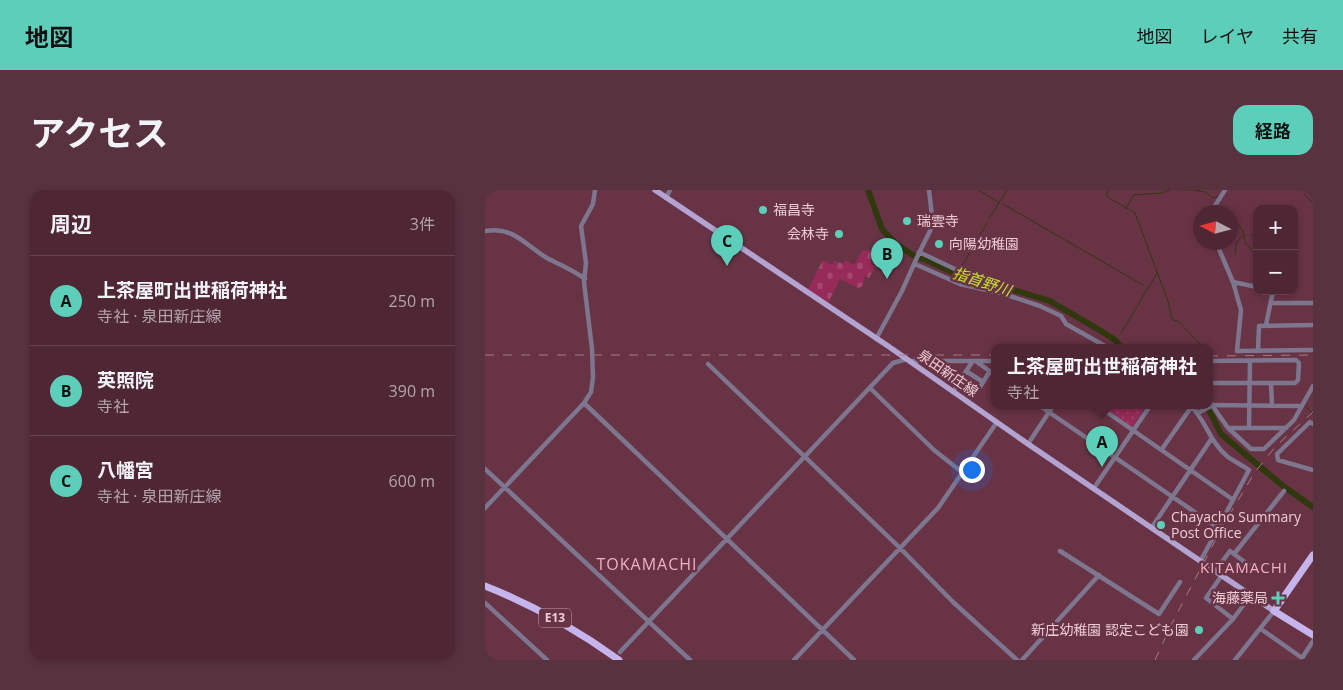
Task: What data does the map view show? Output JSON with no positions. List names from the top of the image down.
{
  "streets": {
    "highway": ["E13"],
    "main road": ["泉田新庄線"]
  },
  "districts": ["TOKAMACHI", "KITAMACHI"],
  "water": ["指首野川"],
  "places": {
    "other": [
      "福昌寺",
      "瑞雲寺",
      "会林寺",
      "向陽幼稚園",
      "Chayacho Summary Post Office",
      "新庄幼稚園 認定こども園"
    ],
    "health": ["海藤薬局"]
  },
  "north": "left",
  "page": {
    "header": "地図",
    "nav": ["地図", "レイヤ", "共有"],
    "title": "アクセス",
    "buttons": "経路",
    "heading": ["周辺", "3件"],
    "map_buttons": ["+", "−"],
    "pins": ["C", "B", "A"],
    "list": [
      {
        "mark": "A",
        "name": "上茶屋町出世稲荷神社",
        "note": "寺社 · 泉田新庄線",
        "value": "250 m"
      },
      {
        "mark": "B",
        "name": "英照院",
        "note": "寺社",
        "value": "390 m"
      },
      {
        "mark": "C",
        "name": "八幡宮",
        "note": "寺社 · 泉田新庄線",
        "value": "600 m"
      }
    ],
    "popup": ["上茶屋町出世稲荷神社", "寺社"]
  }
}
